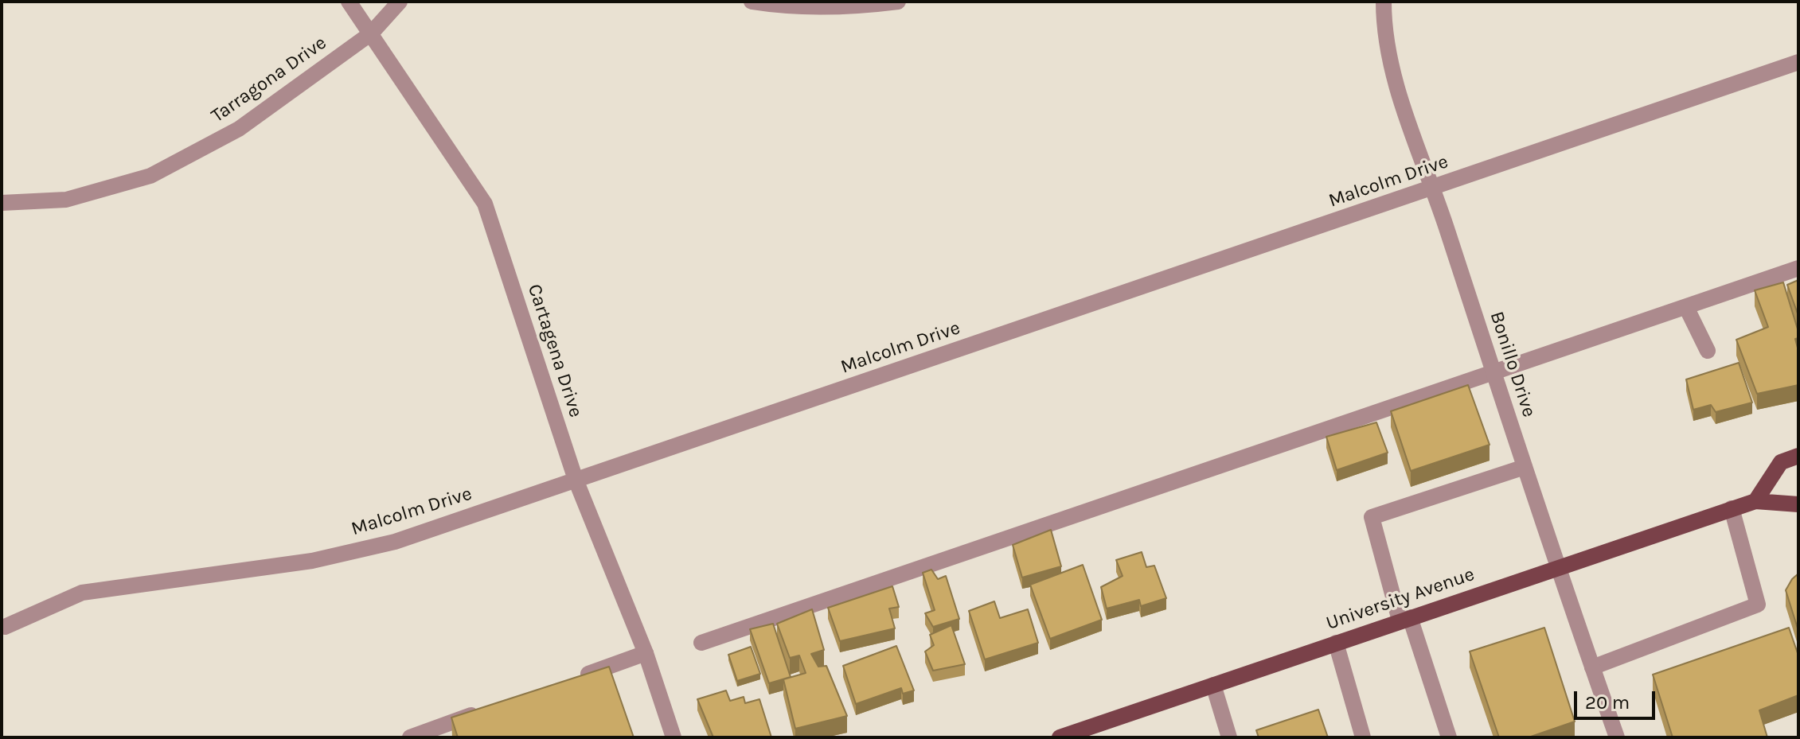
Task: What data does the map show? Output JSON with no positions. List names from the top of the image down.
{
  "streets": {
    "main road": ["University Avenue"],
    "street": [
      "Tarragona Drive",
      "Malcolm Drive",
      "Cartagena Drive",
      "Bonillo Drive"
    ]
  },
  "crossings": [
    ["Tarragona Drive", "Cartagena Drive"],
    ["Malcolm Drive", "Cartagena Drive"],
    ["Malcolm Drive", "Bonillo Drive"],
    ["Bonillo Drive", "University Avenue"]
  ],
  "scale_bar": "20 m"
}
